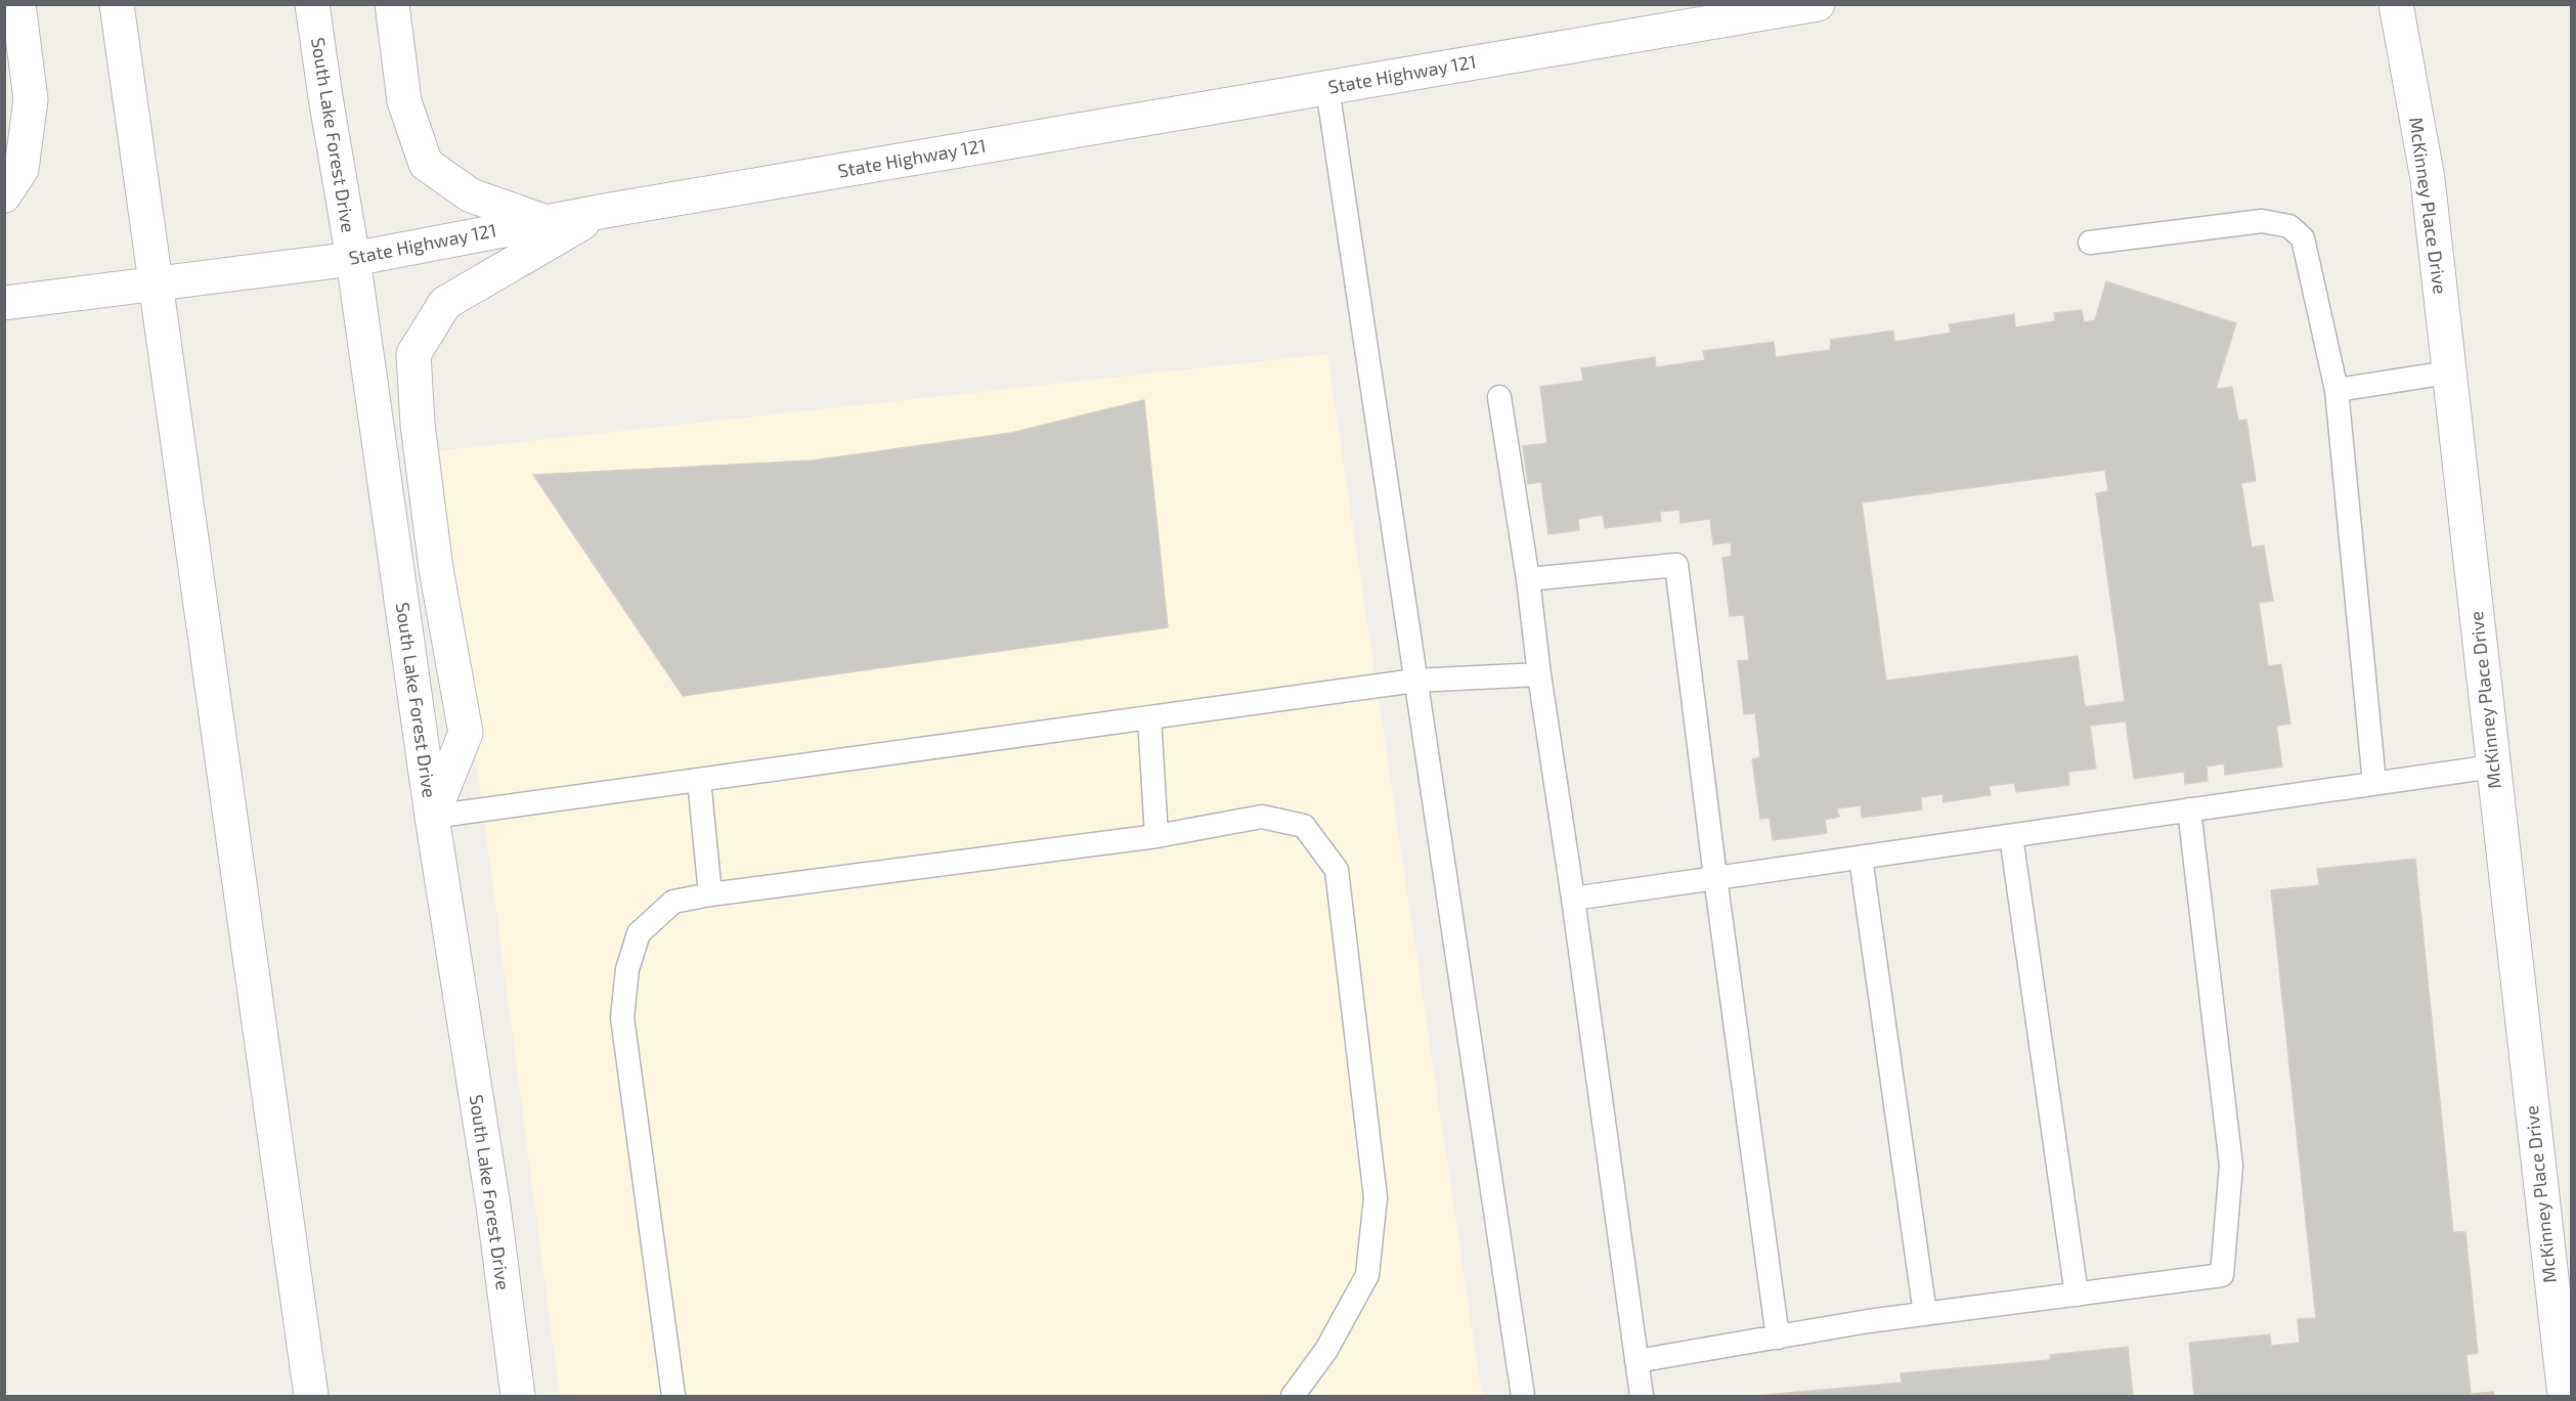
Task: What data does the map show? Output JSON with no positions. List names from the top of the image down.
{
  "streets": {
    "main road": ["State Highway 121", "South Lake Forest Drive", "McKinney Place Drive"]
  },
  "crossings": [
    ["State Highway 121", "South Lake Forest Drive"]
  ]
}
